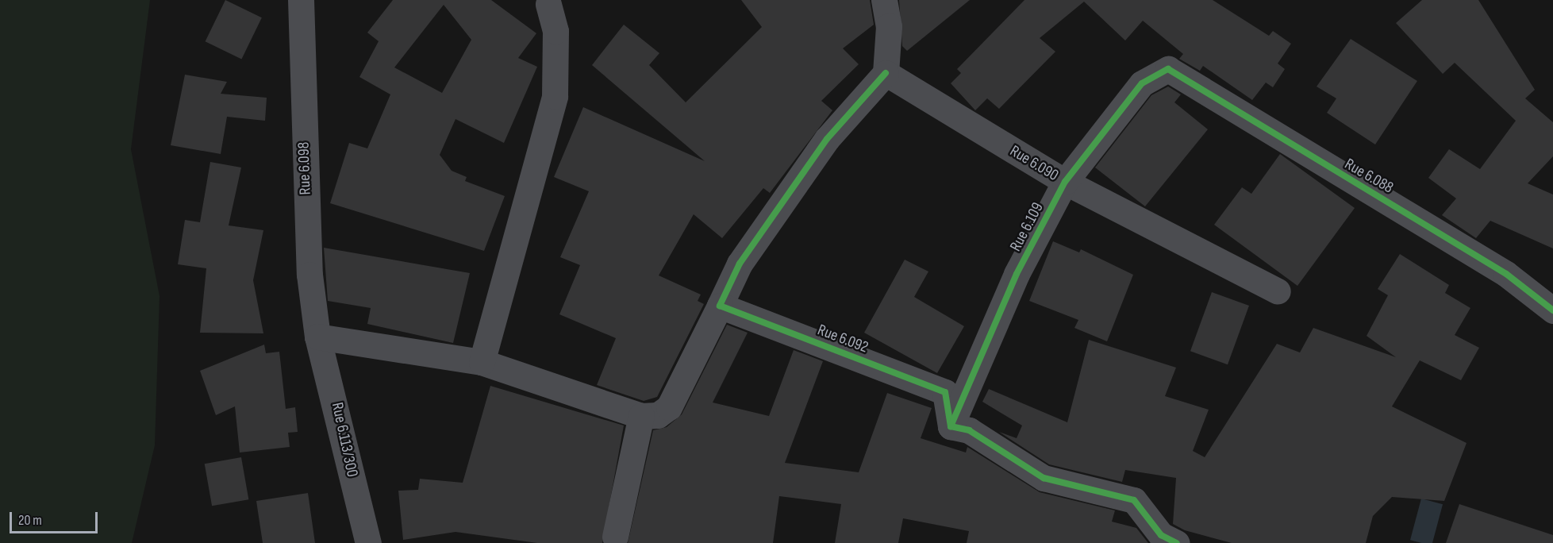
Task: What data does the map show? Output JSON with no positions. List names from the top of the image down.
{
  "streets": {
    "street": [
      "Rue 6.090",
      "Rue 6.098",
      "Rue 6.088",
      "Rue 6.109",
      "Rue 6.092",
      "Rue 6.113/300"
    ]
  },
  "crossings": [
    ["Rue 6.090", "Rue 6.109"],
    ["Rue 6.098", "Rue 6.113/300"],
    ["Rue 6.088", "Rue 6.109"],
    ["Rue 6.109", "Rue 6.092"]
  ],
  "scale_bar": "20 m"
}
